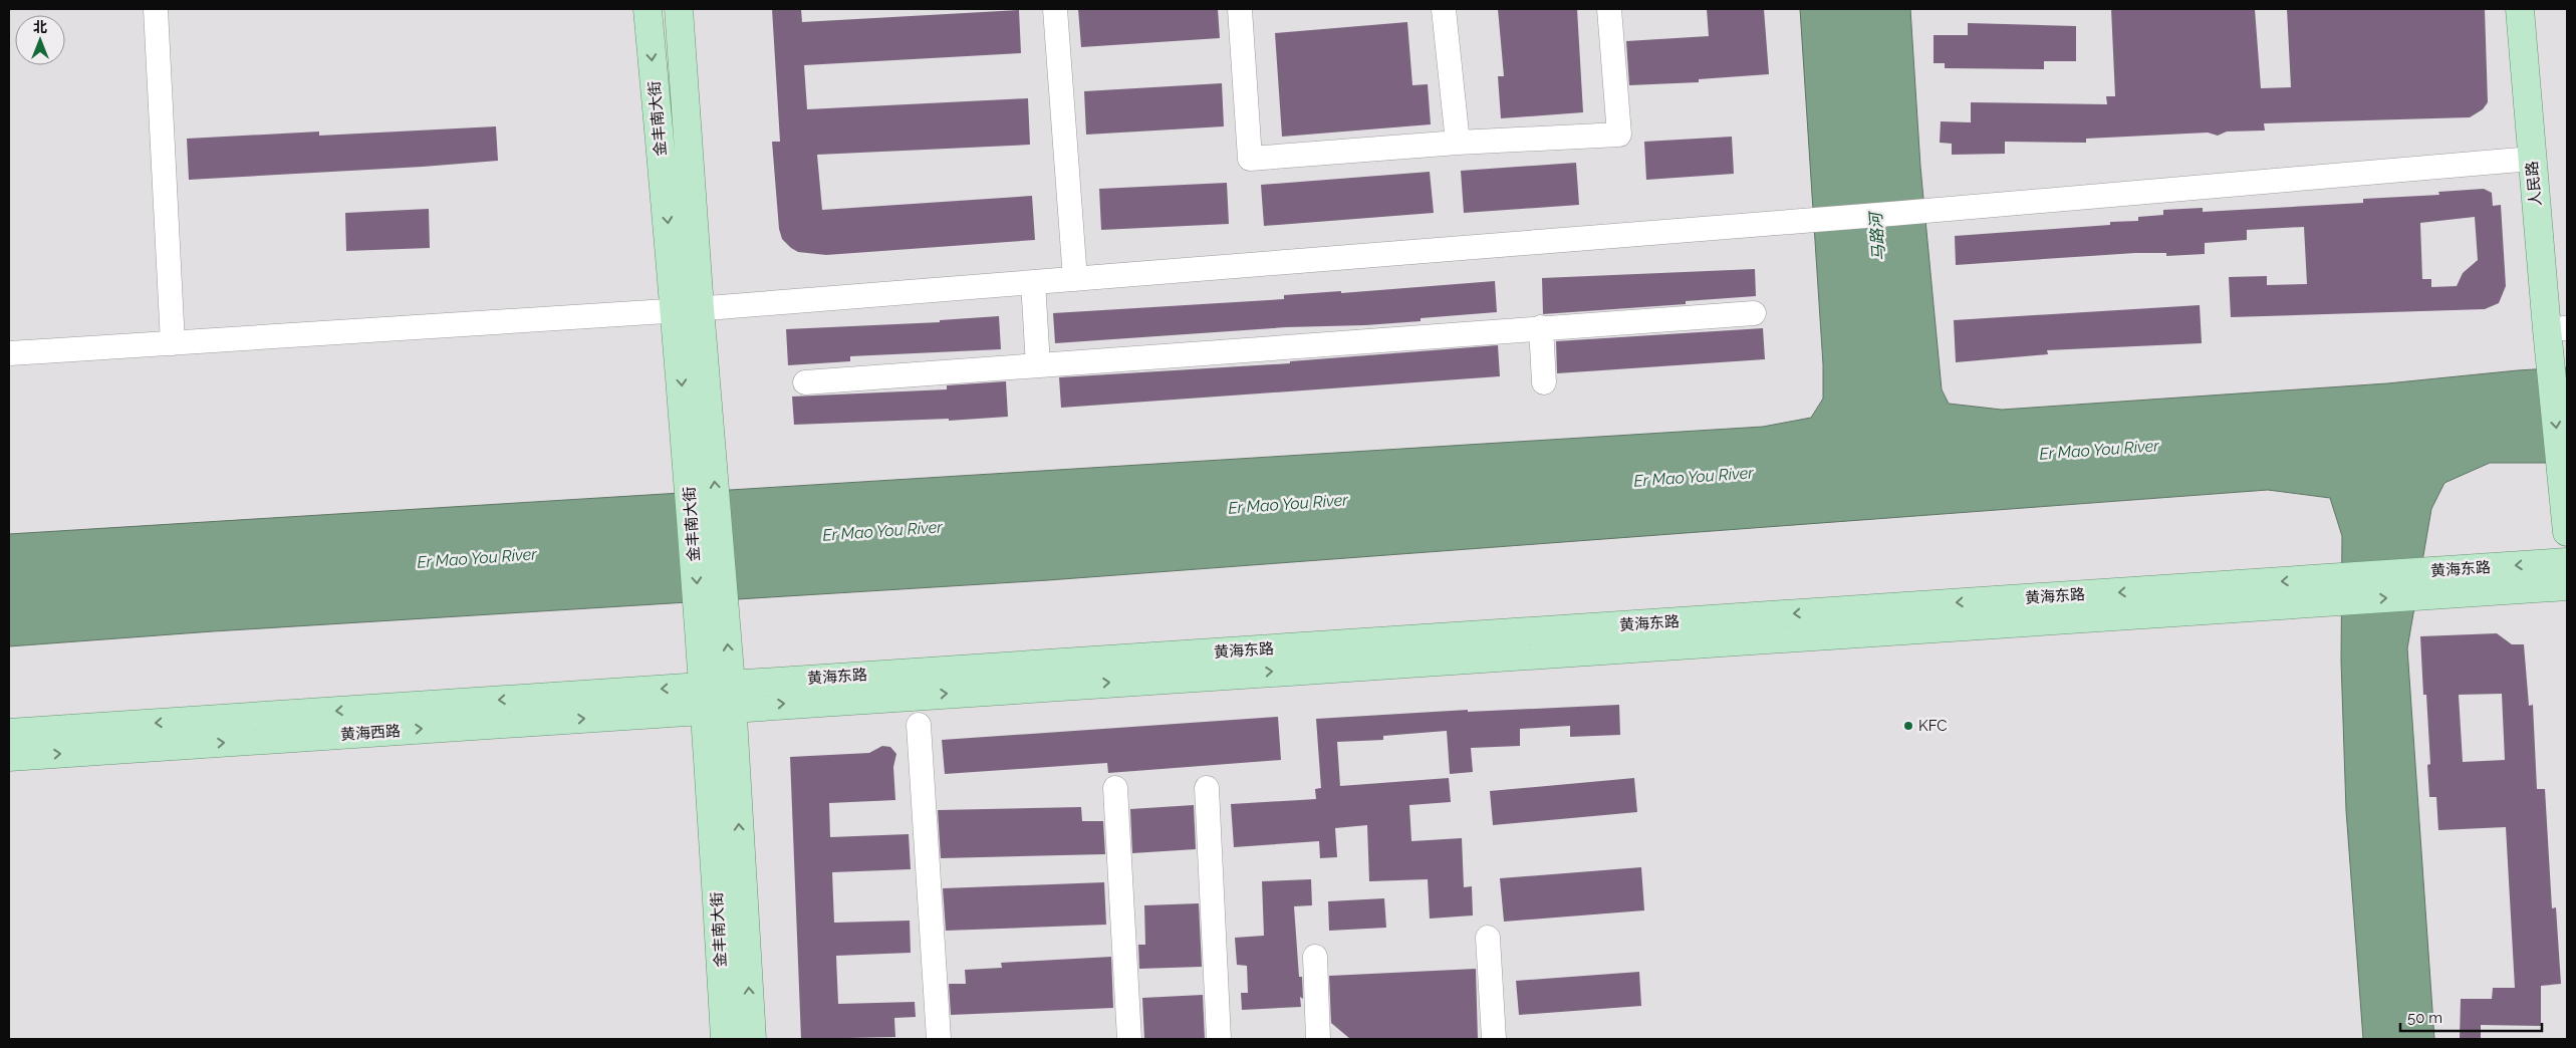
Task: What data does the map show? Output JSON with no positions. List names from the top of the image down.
{
  "streets": {
    "main road": [
      "金丰南大街",
      "人民路",
      "黄海东路",
      "黄海西路"
    ]
  },
  "crossings": [
    ["金丰南大街", "黄海东路"],
    ["金丰南大街", "黄海西路"],
    ["黄海东路", "黄海西路"]
  ],
  "water": ["马路河", "Er Mao You River"],
  "places": ["KFC"],
  "scale_bar": "50 m",
  "north": "top"
}
